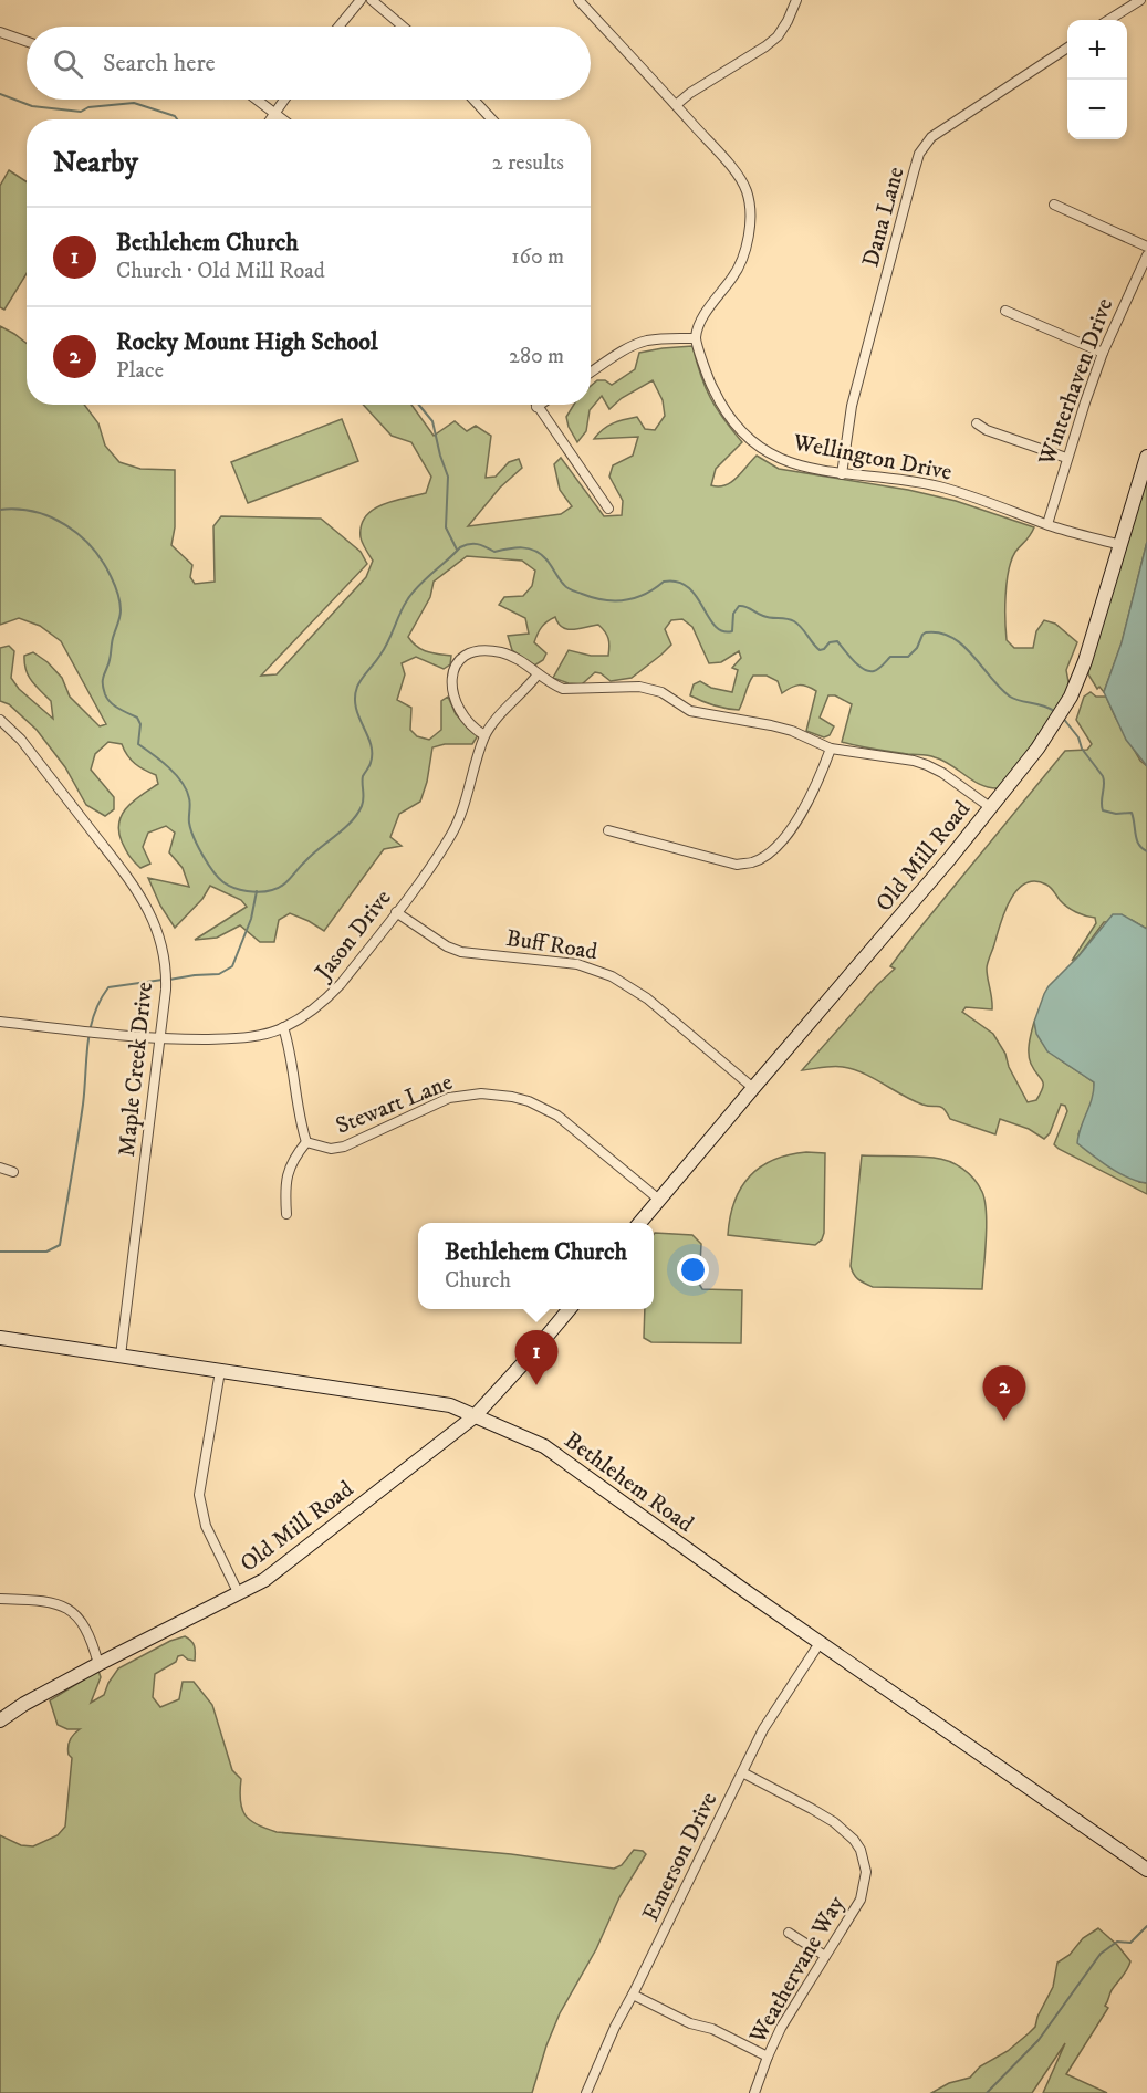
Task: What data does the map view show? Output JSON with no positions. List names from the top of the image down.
{
  "streets": {
    "street": [
      "Dana Lane",
      "Winterhaven Drive",
      "Wellington Drive",
      "Old Mill Road",
      "Jason Drive",
      "Buff Road",
      "Maple Creek Drive",
      "Stewart Lane",
      "Bethlehem Road",
      "Emerson Drive",
      "Weathervane Way"
    ]
  },
  "crossings": [
    ["Dana Lane", "Wellington Drive"],
    ["Winterhaven Drive", "Wellington Drive"],
    ["Wellington Drive", "Old Mill Road"],
    ["Old Mill Road", "Buff Road"],
    ["Old Mill Road", "Stewart Lane"],
    ["Old Mill Road", "Bethlehem Road"],
    ["Jason Drive", "Buff Road"],
    ["Jason Drive", "Maple Creek Drive"],
    ["Jason Drive", "Stewart Lane"],
    ["Maple Creek Drive", "Bethlehem Road"],
    ["Bethlehem Road", "Emerson Drive"],
    ["Emerson Drive", "Weathervane Way"]
  ],
  "page": {
    "map_buttons": ["+", "−"],
    "search": "Search here",
    "heading": ["Nearby", "2 results"],
    "list": [
      {
        "mark": "1",
        "name": "Bethlehem Church",
        "note": "Church · Old Mill Road",
        "value": "160 m"
      },
      {
        "mark": "2",
        "name": "Rocky Mount High School",
        "note": "Place",
        "value": "280 m"
      }
    ],
    "popup": ["Bethlehem Church", "Church"],
    "pins": ["1", "2"]
  }
}
